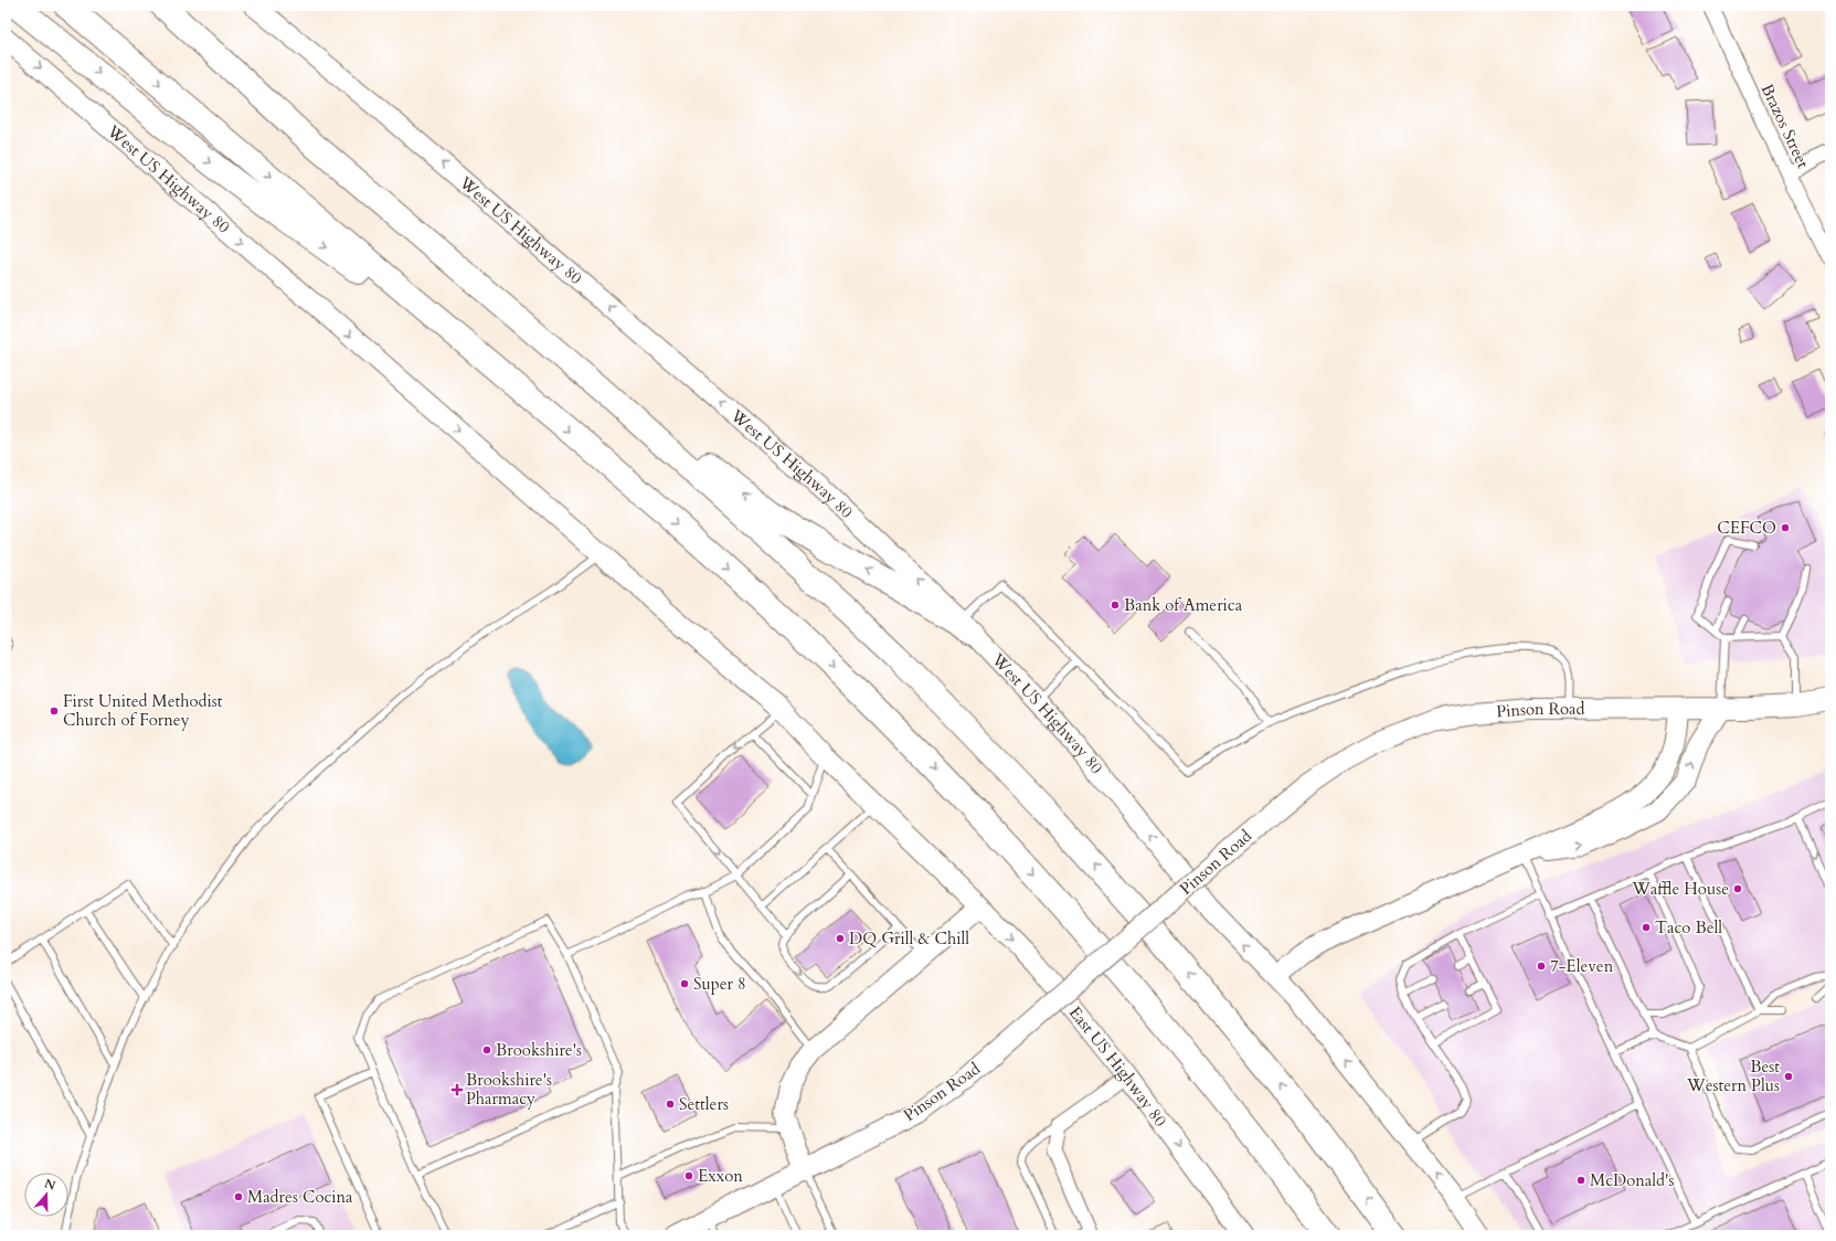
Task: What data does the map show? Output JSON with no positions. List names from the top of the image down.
{
  "streets": {
    "main road": ["West US Highway 80", "Pinson Road", "East US Highway 80"],
    "street": ["Brazos Street"]
  },
  "crossings": [
    ["West US Highway 80", "East US Highway 80"]
  ],
  "one_way": ["East US Highway 80"],
  "places": {
    "other": [
      "CEFCO",
      "Bank of America",
      "First United Methodist Church of Forney",
      "Waffle House",
      "Taco Bell",
      "DQ Grill & Chill",
      "7-Eleven",
      "Super 8",
      "Brookshire's",
      "Best Western Plus",
      "Settlers",
      "Exxon",
      "McDonald's",
      "Madres Cocina"
    ],
    "health": ["Brookshire's Pharmacy"]
  },
  "north": "top"
}
